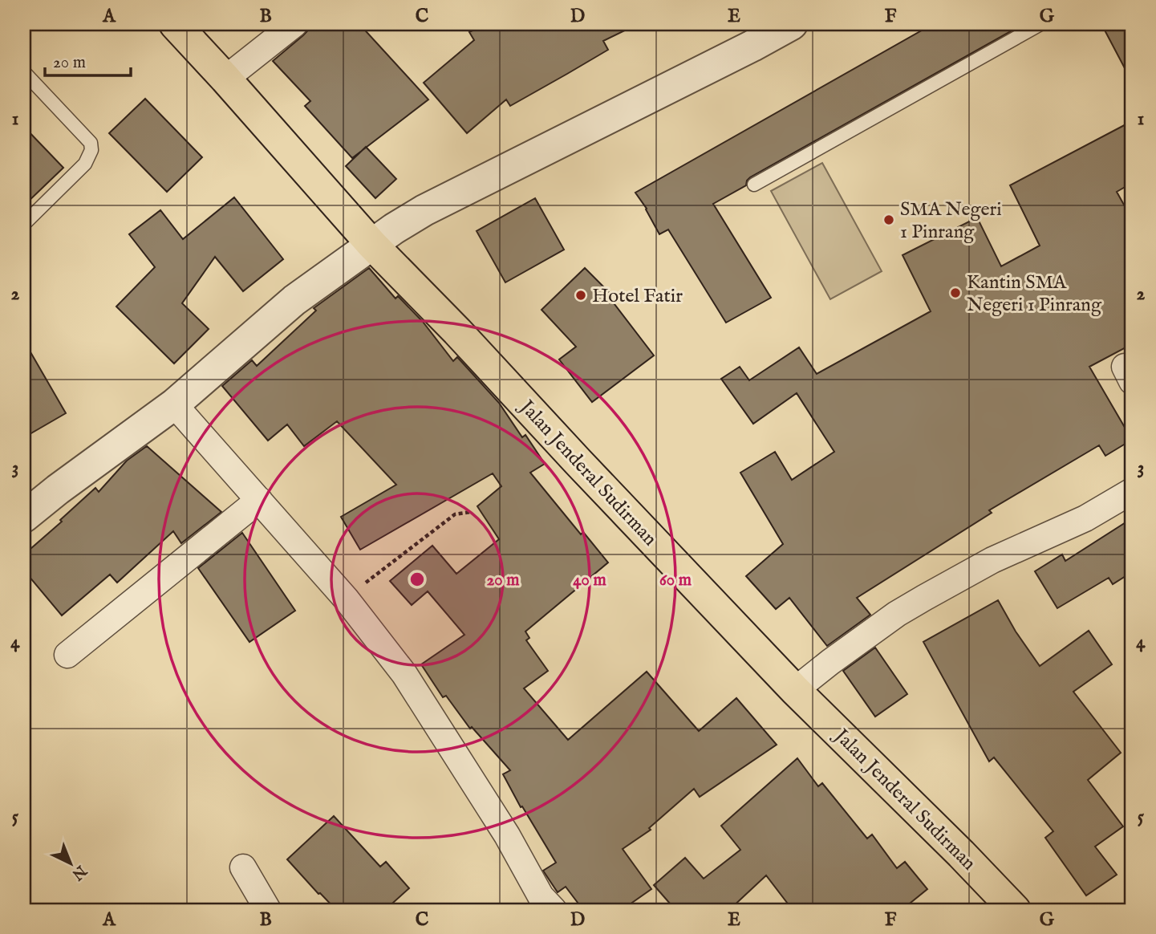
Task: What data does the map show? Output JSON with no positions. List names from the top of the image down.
{
  "streets": {
    "highway": ["Jalan Jenderal Sudirman"]
  },
  "places": ["SMA Negeri 1 Pinrang", "Kantin SMA Negeri 1 Pinrang", "Hotel Fatir"],
  "scale_bar": "20 m",
  "north": "bottom right",
  "grid": {
    "columns": [
      "A",
      "B",
      "C",
      "D",
      "E",
      "F",
      "G"
    ],
    "rows": [
      "1",
      "2",
      "3",
      "4",
      "5"
    ]
  },
  "rings": ["20 m", "40 m", "60 m"]
}
